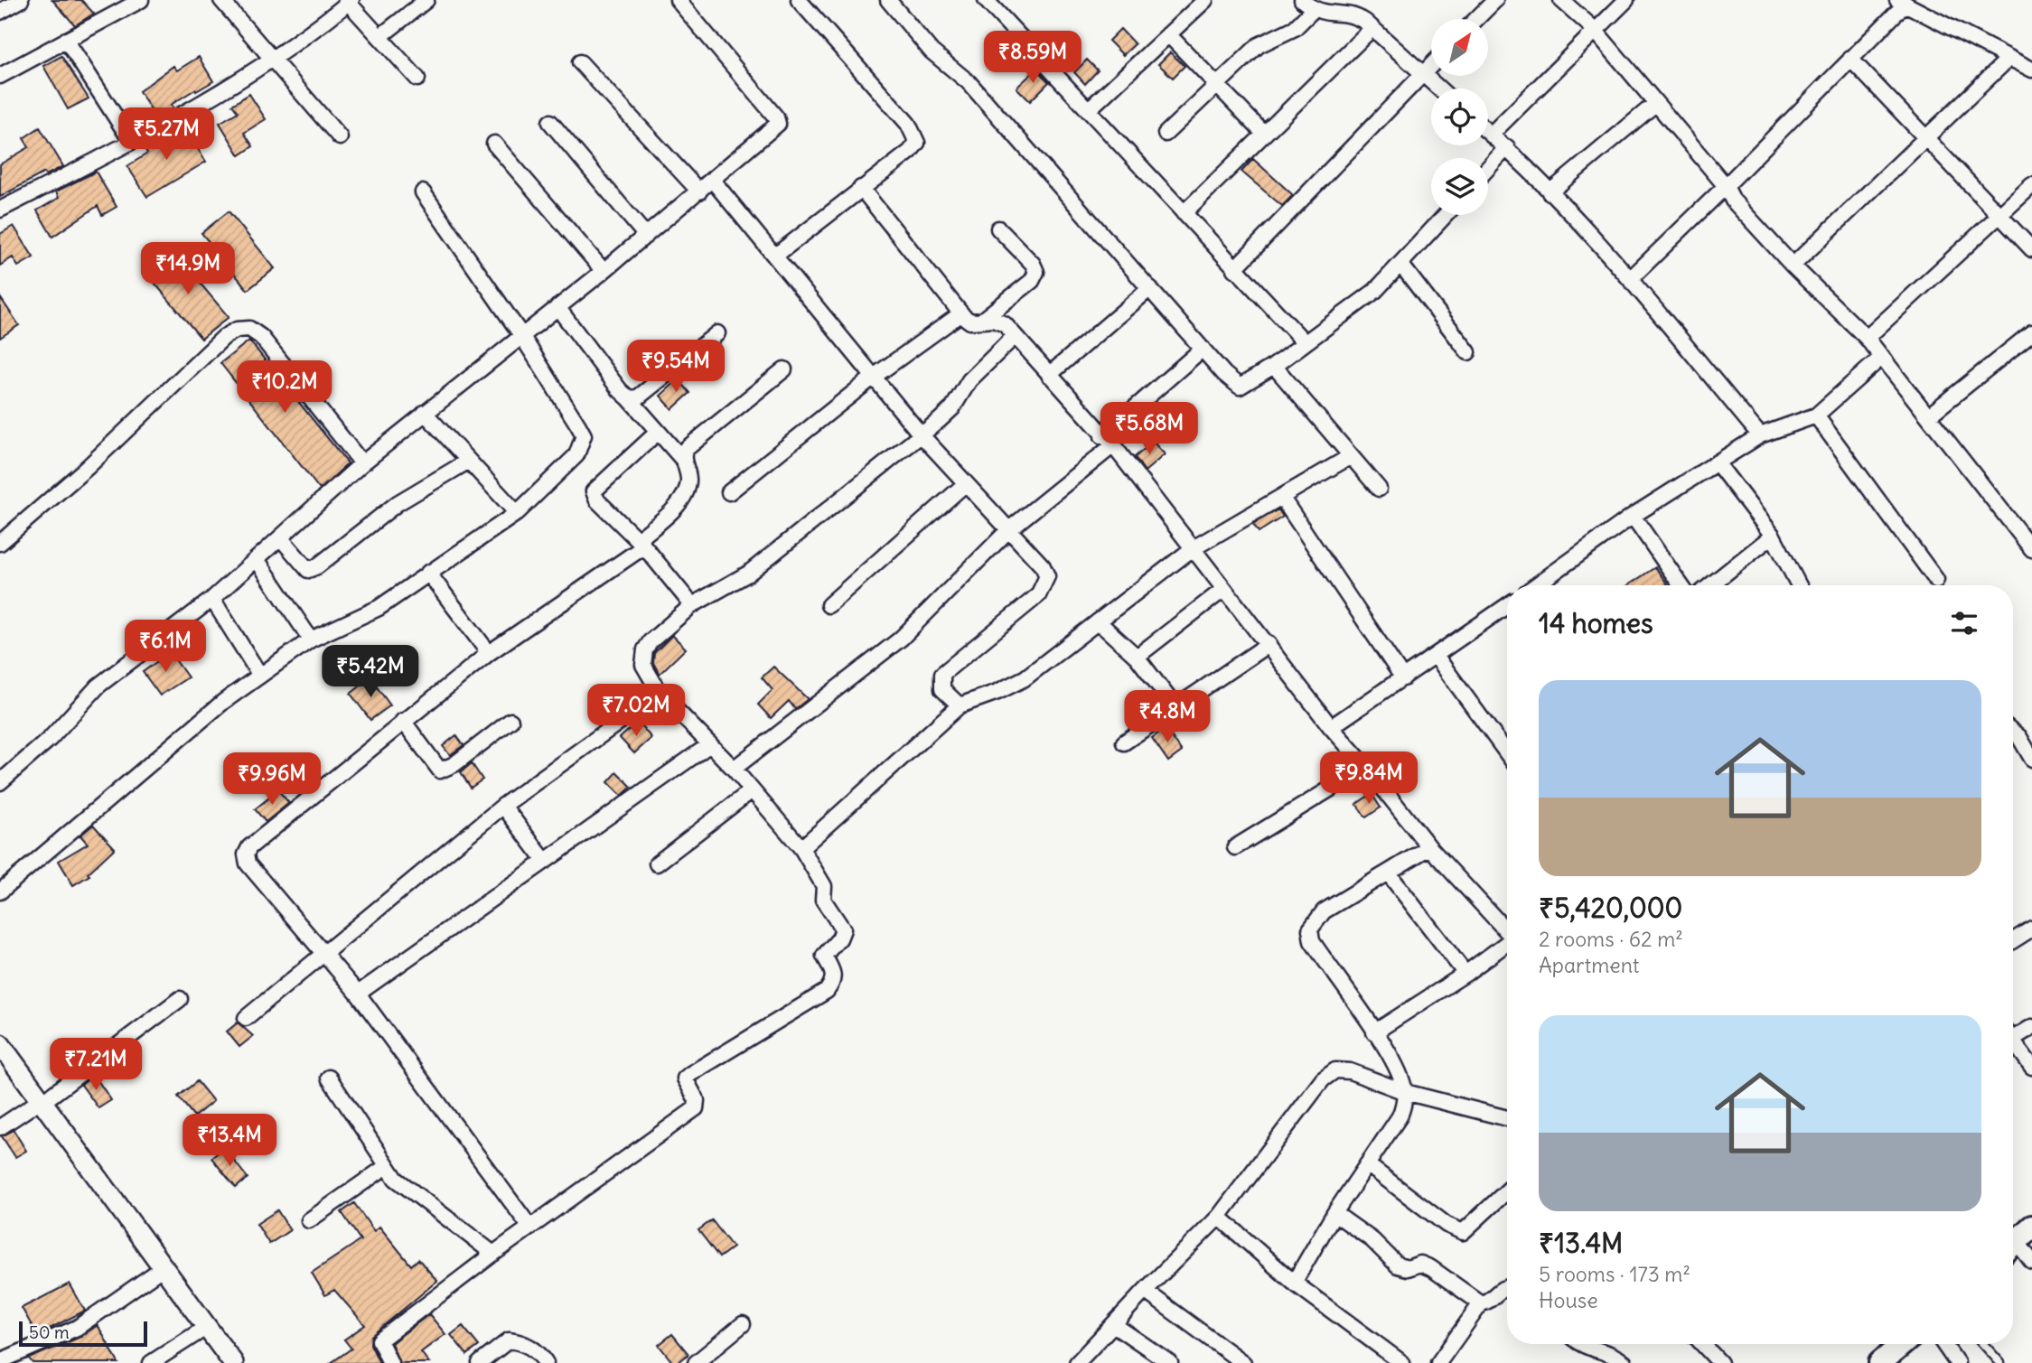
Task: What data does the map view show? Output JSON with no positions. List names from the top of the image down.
{
  "scale_bar": "50 m",
  "north": "top right",
  "page": {
    "price": [
      "₹8.59M",
      "₹5.27M",
      "₹14.9M",
      "₹9.54M",
      "₹10.2M",
      "₹5.68M",
      "₹6.1M",
      "₹5.42M",
      "₹7.02M",
      "₹4.8M",
      "₹9.84M",
      "₹9.96M",
      "₹7.21M",
      "₹13.4M"
    ],
    "heading": "14 homes",
    "list": [
      {
        "name": "₹5,420,000",
        "note": "2 rooms · 62 m² · Apartment"
      },
      {
        "name": "₹13.4M",
        "note": "5 rooms · 173 m² · House"
      }
    ],
    "scale": "50 m"
  }
}
